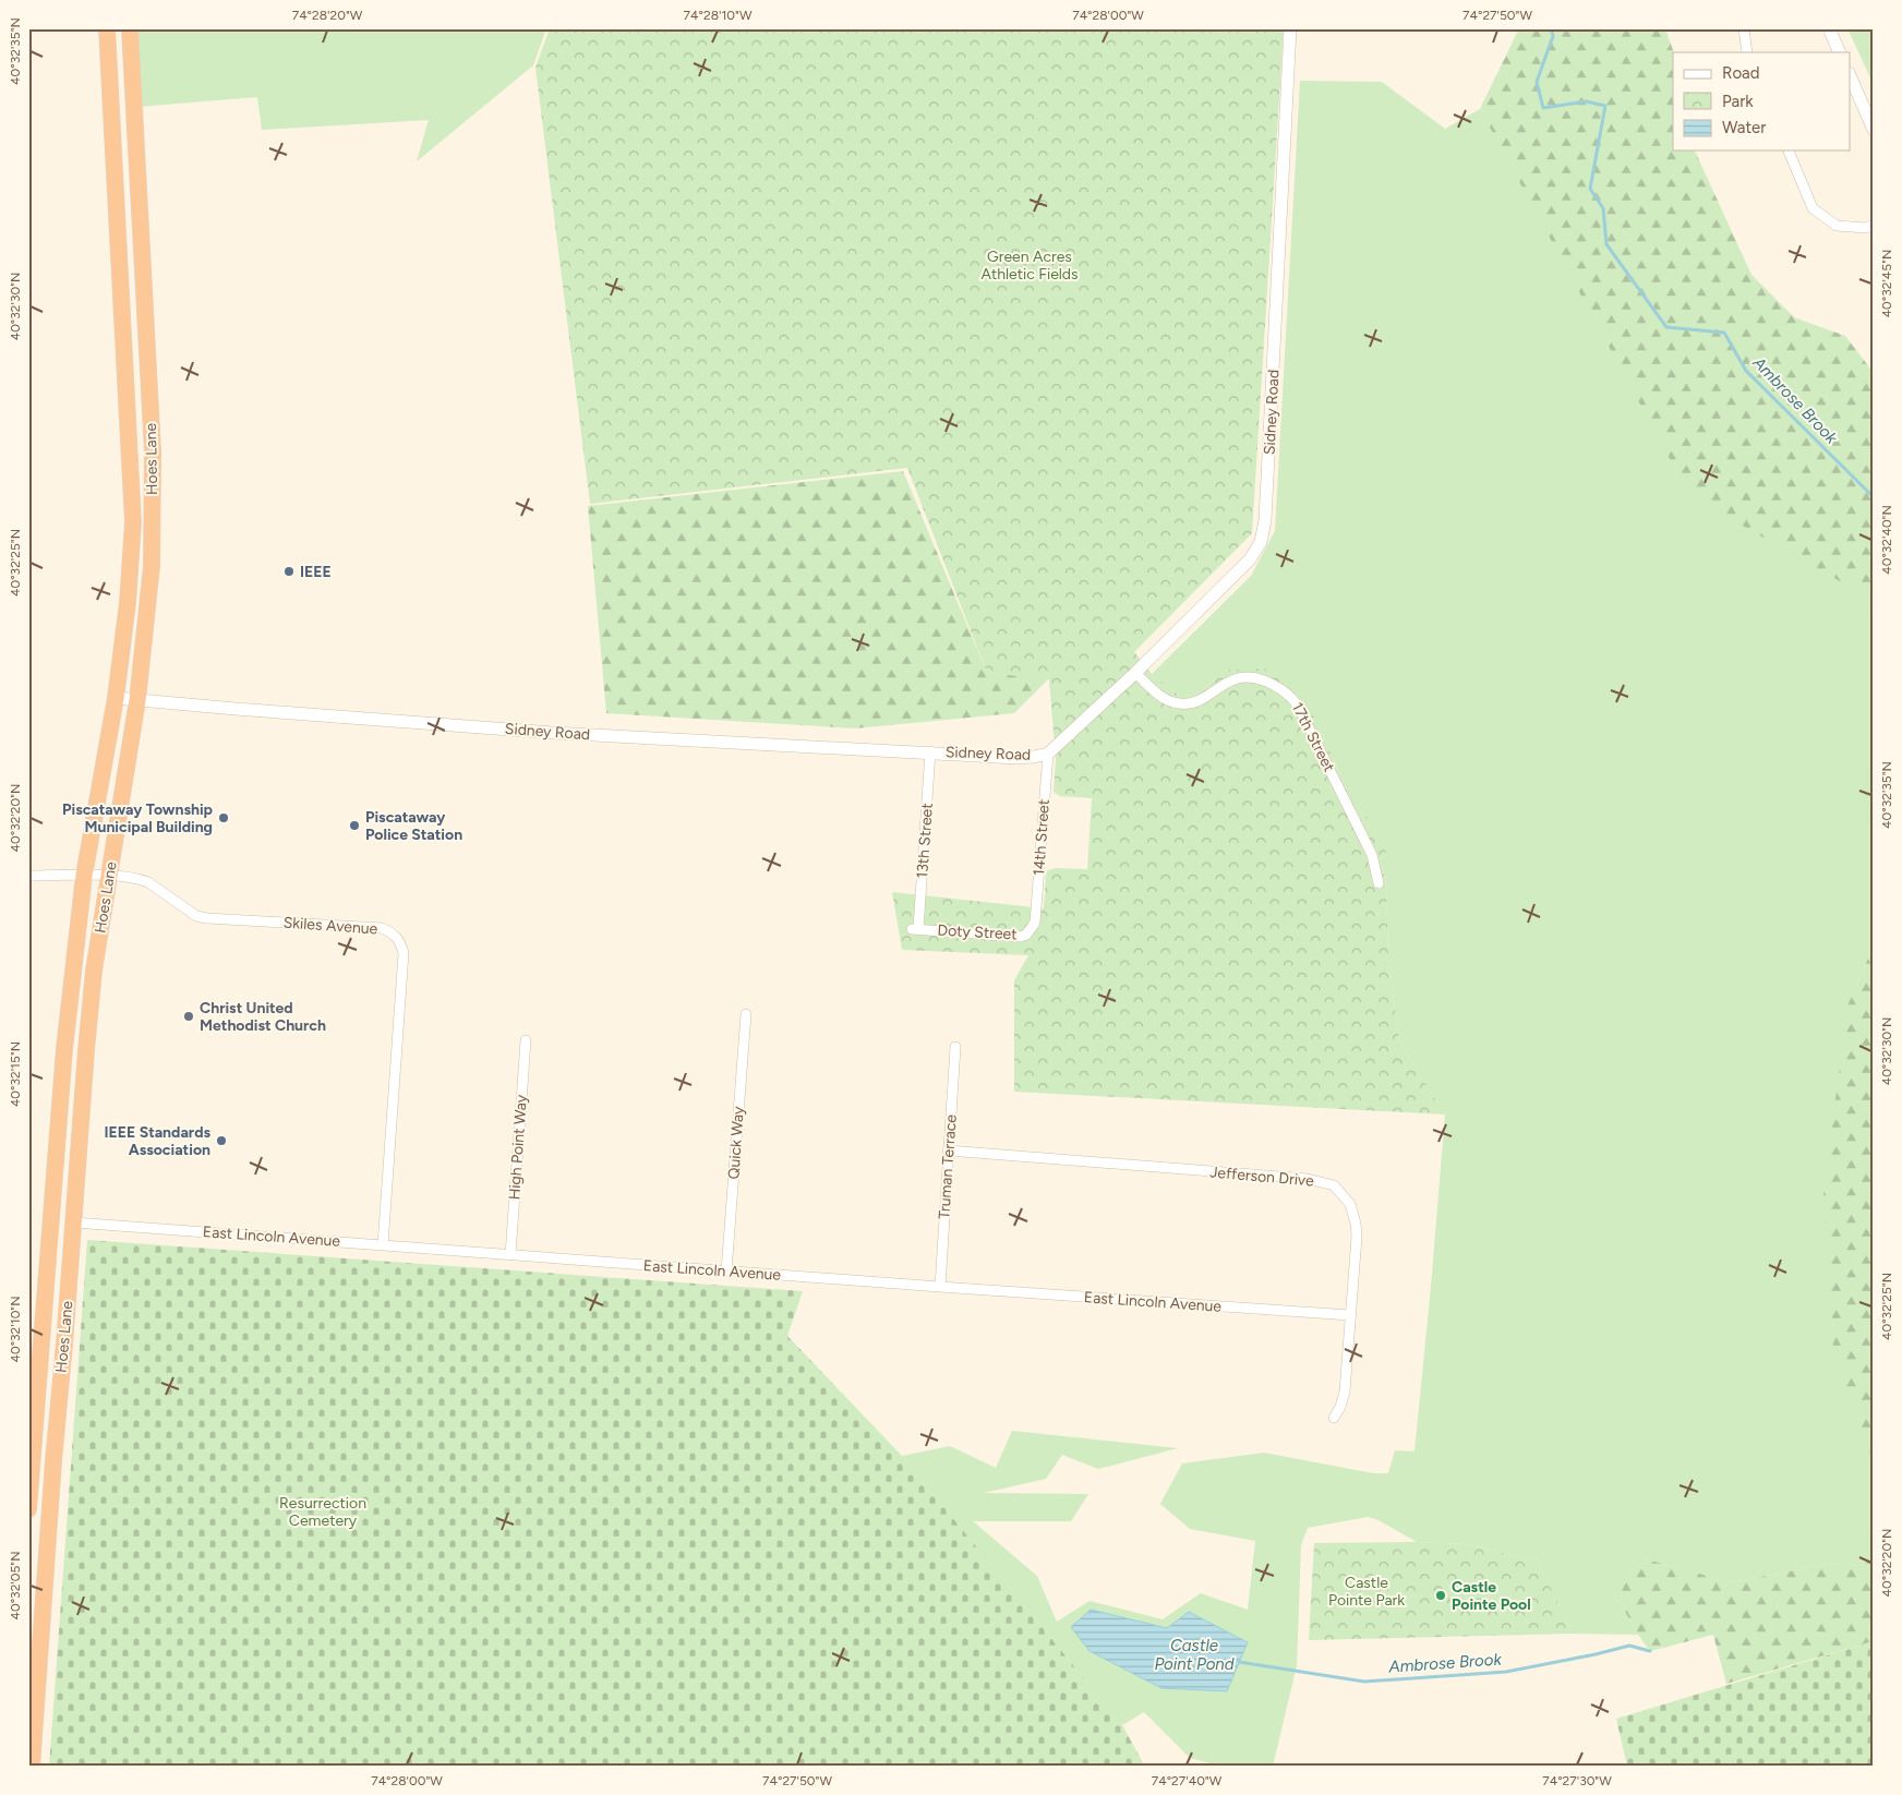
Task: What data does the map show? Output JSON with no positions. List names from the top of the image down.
{
  "streets": {
    "highway": ["Hoes Lane"],
    "street": [
      "Sidney Road",
      "17th Street",
      "14th Street",
      "13th Street",
      "Skiles Avenue",
      "Doty Street",
      "Quick Way",
      "High Point Way",
      "Truman Terrace",
      "Jefferson Drive",
      "East Lincoln Avenue"
    ]
  },
  "crossings": [
    ["Sidney Road", "Hoes Lane"],
    ["Sidney Road", "17th Street"],
    ["Sidney Road", "14th Street"],
    ["Sidney Road", "13th Street"],
    ["Hoes Lane", "Skiles Avenue"],
    ["Hoes Lane", "East Lincoln Avenue"],
    ["14th Street", "Doty Street"],
    ["13th Street", "Doty Street"],
    ["Skiles Avenue", "East Lincoln Avenue"],
    ["Quick Way", "East Lincoln Avenue"],
    ["High Point Way", "East Lincoln Avenue"],
    ["Truman Terrace", "Jefferson Drive"],
    ["Truman Terrace", "East Lincoln Avenue"],
    ["Jefferson Drive", "East Lincoln Avenue"]
  ],
  "water": ["Ambrose Brook", "Castle Point Pond"],
  "parks": ["Green Acres Athletic Fields", "Resurrection Cemetery", "Castle Pointe Park"],
  "places": [
    "IEEE",
    "Piscataway Township Municipal Building",
    "Piscataway Police Station",
    "Christ United Methodist Church",
    "IEEE Standards Association",
    "Castle Pointe Pool"
  ],
  "legend": ["Road", "Park", "Water"],
  "coordinates": [
    "74°28'20\"W",
    "74°28'10\"W",
    "74°28'00\"W",
    "74°27'50\"W",
    "40°32'35\"N",
    "40°32'45\"N",
    "40°32'30\"N",
    "40°32'40\"N",
    "40°32'25\"N",
    "40°32'20\"N",
    "40°32'15\"N",
    "40°32'10\"N",
    "40°32'05\"N",
    "74°27'40\"W",
    "74°27'30\"W"
  ]
}
